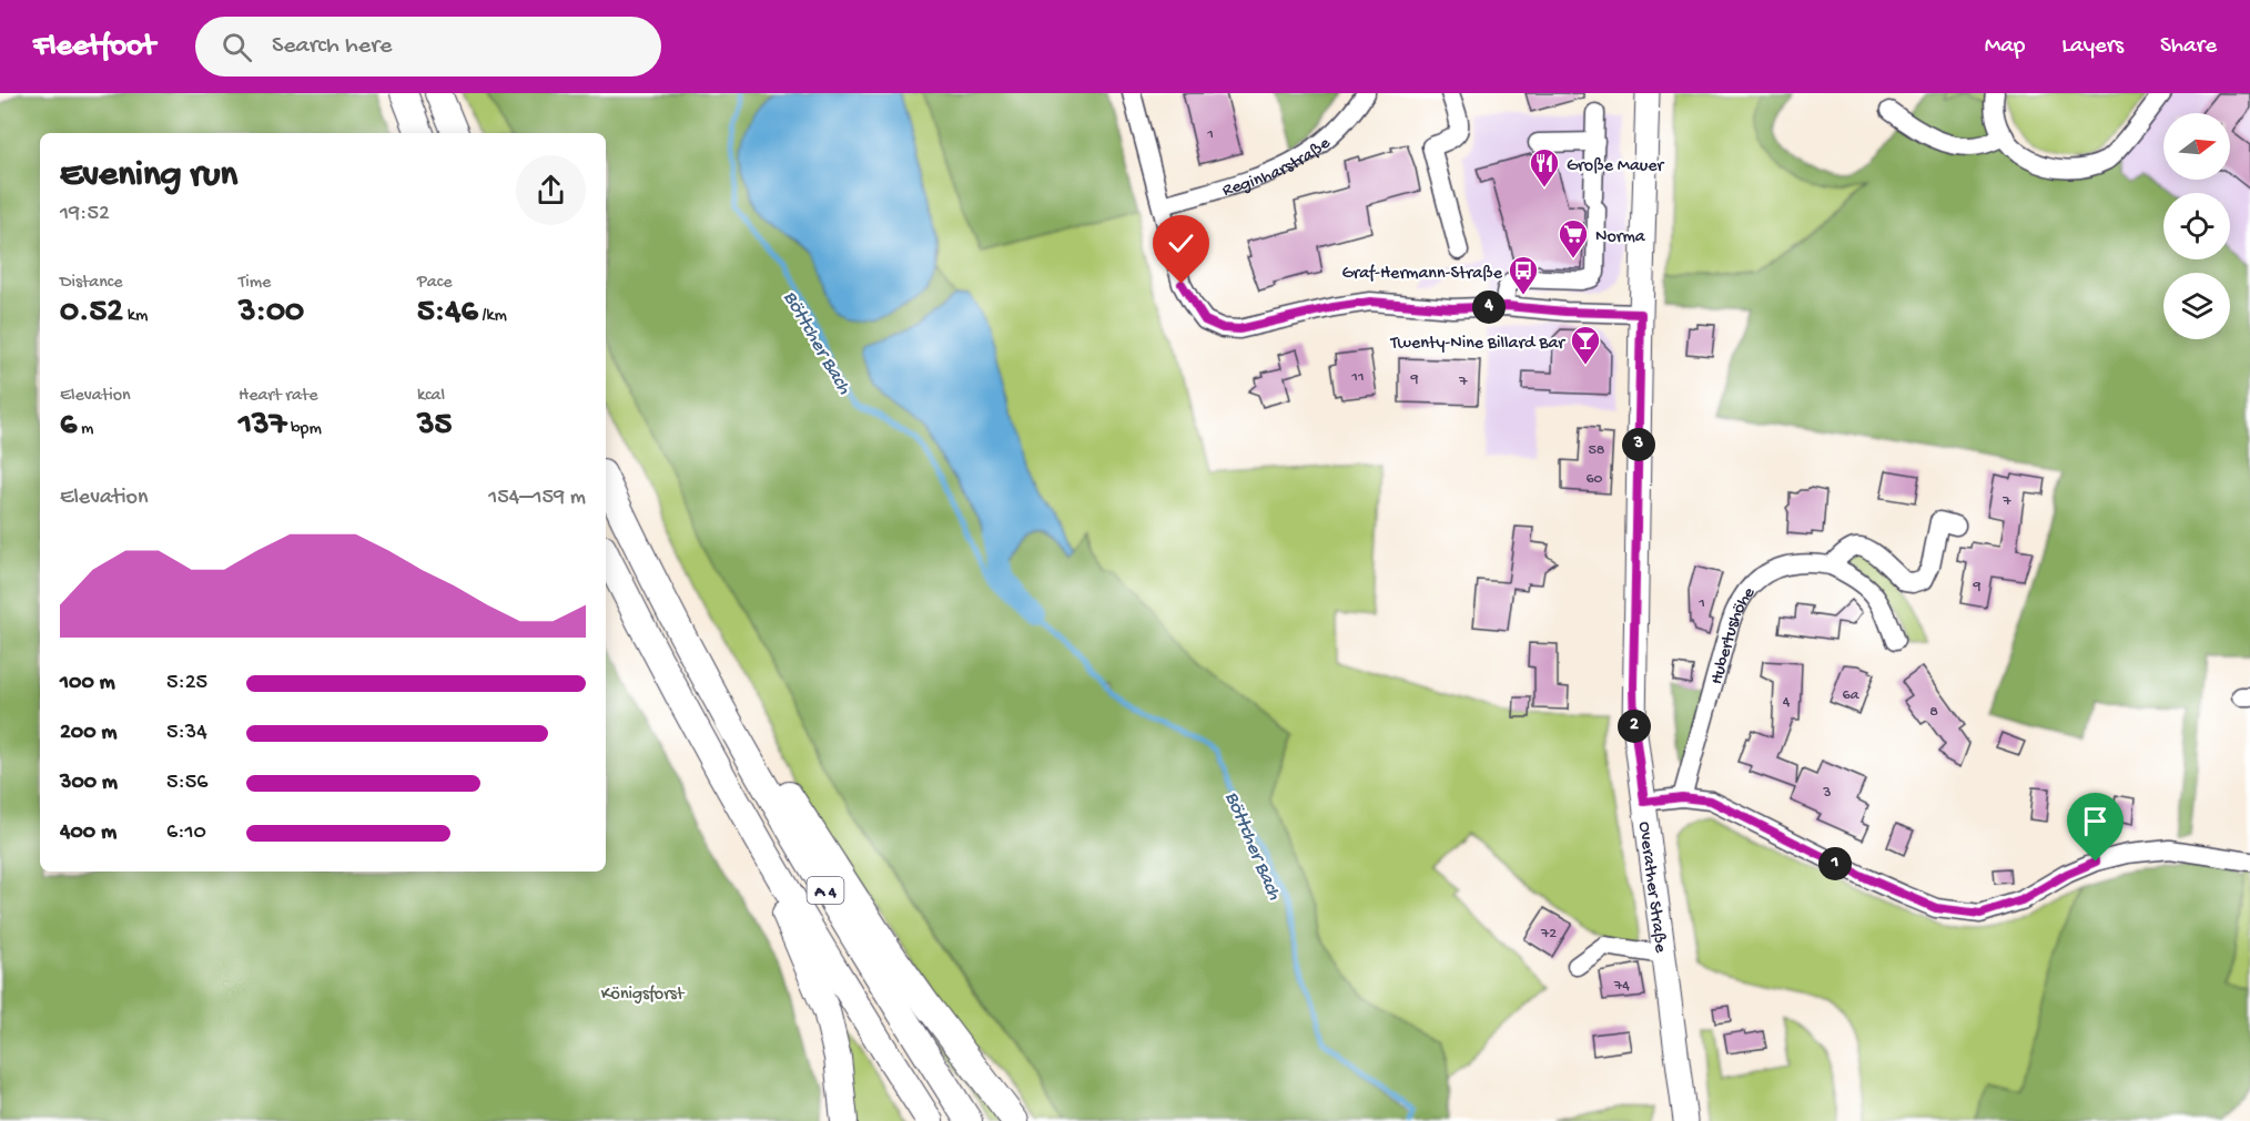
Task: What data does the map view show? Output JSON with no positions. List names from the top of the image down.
{
  "streets": {
    "highway": ["A 4"],
    "main road": ["Overather Straße"],
    "street": ["Reginharstraße", "Hubertushöhe"]
  },
  "water": ["Böttcher Bach"],
  "parks": ["Königsforst"],
  "places": {
    "restaurant": ["Große Mauer"],
    "supermarket": ["Norma"],
    "bus stop": ["Graf-Hermann-Straße"],
    "bar": ["Twenty-Nine Billard Bar"]
  },
  "house_numbers": [
    "1",
    "11",
    "9",
    "7",
    "58",
    "60",
    "7",
    "9",
    "1",
    "6a",
    "4",
    "8",
    "3",
    "72",
    "74"
  ],
  "north": "right",
  "page": {
    "header": "Fleetfoot",
    "search": "Search here",
    "nav": ["Map", "Layers", "Share"],
    "heading": ["Evening run", "19:52"],
    "stats": [
      ["Distance", "0.52 km"],
      ["Time", "3:00"],
      ["Pace", "5:46 /km"],
      ["Elevation", "6 m"],
      ["Heart rate", "137 bpm"],
      ["kcal", "35"]
    ],
    "pins": [
      "4",
      "3",
      "2",
      "1"
    ],
    "chart": ["Elevation", "154–159 m"],
    "list": [
      {
        "name": "100 m",
        "note": "5:25"
      },
      {
        "name": "200 m",
        "note": "5:34"
      },
      {
        "name": "300 m",
        "note": "5:56"
      },
      {
        "name": "400 m",
        "note": "6:10"
      }
    ]
  }
}
